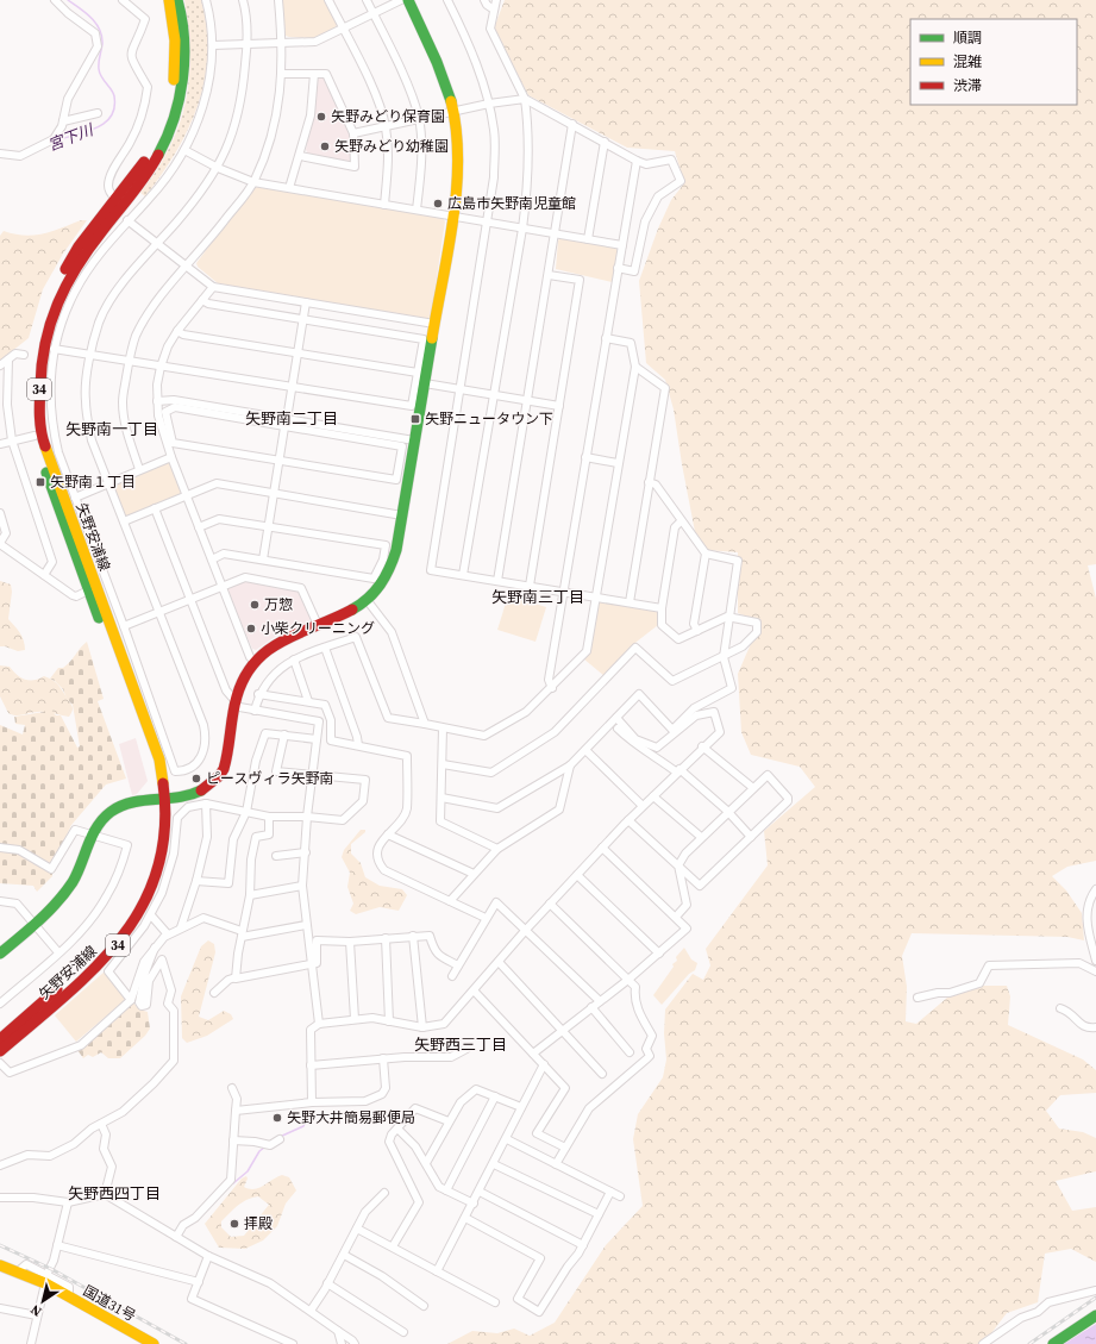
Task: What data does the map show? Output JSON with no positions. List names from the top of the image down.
{
  "streets": {
    "main road": ["34", "矢野安浦線", "国道31号"]
  },
  "districts": [
    "矢野南二丁目",
    "矢野南一丁目",
    "矢野南三丁目",
    "矢野西三丁目",
    "矢野西四丁目"
  ],
  "water": ["宮下川"],
  "places": {
    "other": [
      "矢野みどり保育園",
      "矢野みどり幼稚園",
      "広島市矢野南児童館",
      "万惣",
      "小柴クリーニング",
      "ピースヴィラ矢野南",
      "矢野大井簡易郵便局",
      "拝殿"
    ],
    "transit": ["矢野ニュータウン下", "矢野南１丁目"]
  },
  "legend": ["順調", "混雑", "渋滞"],
  "north": "bottom left"
}
